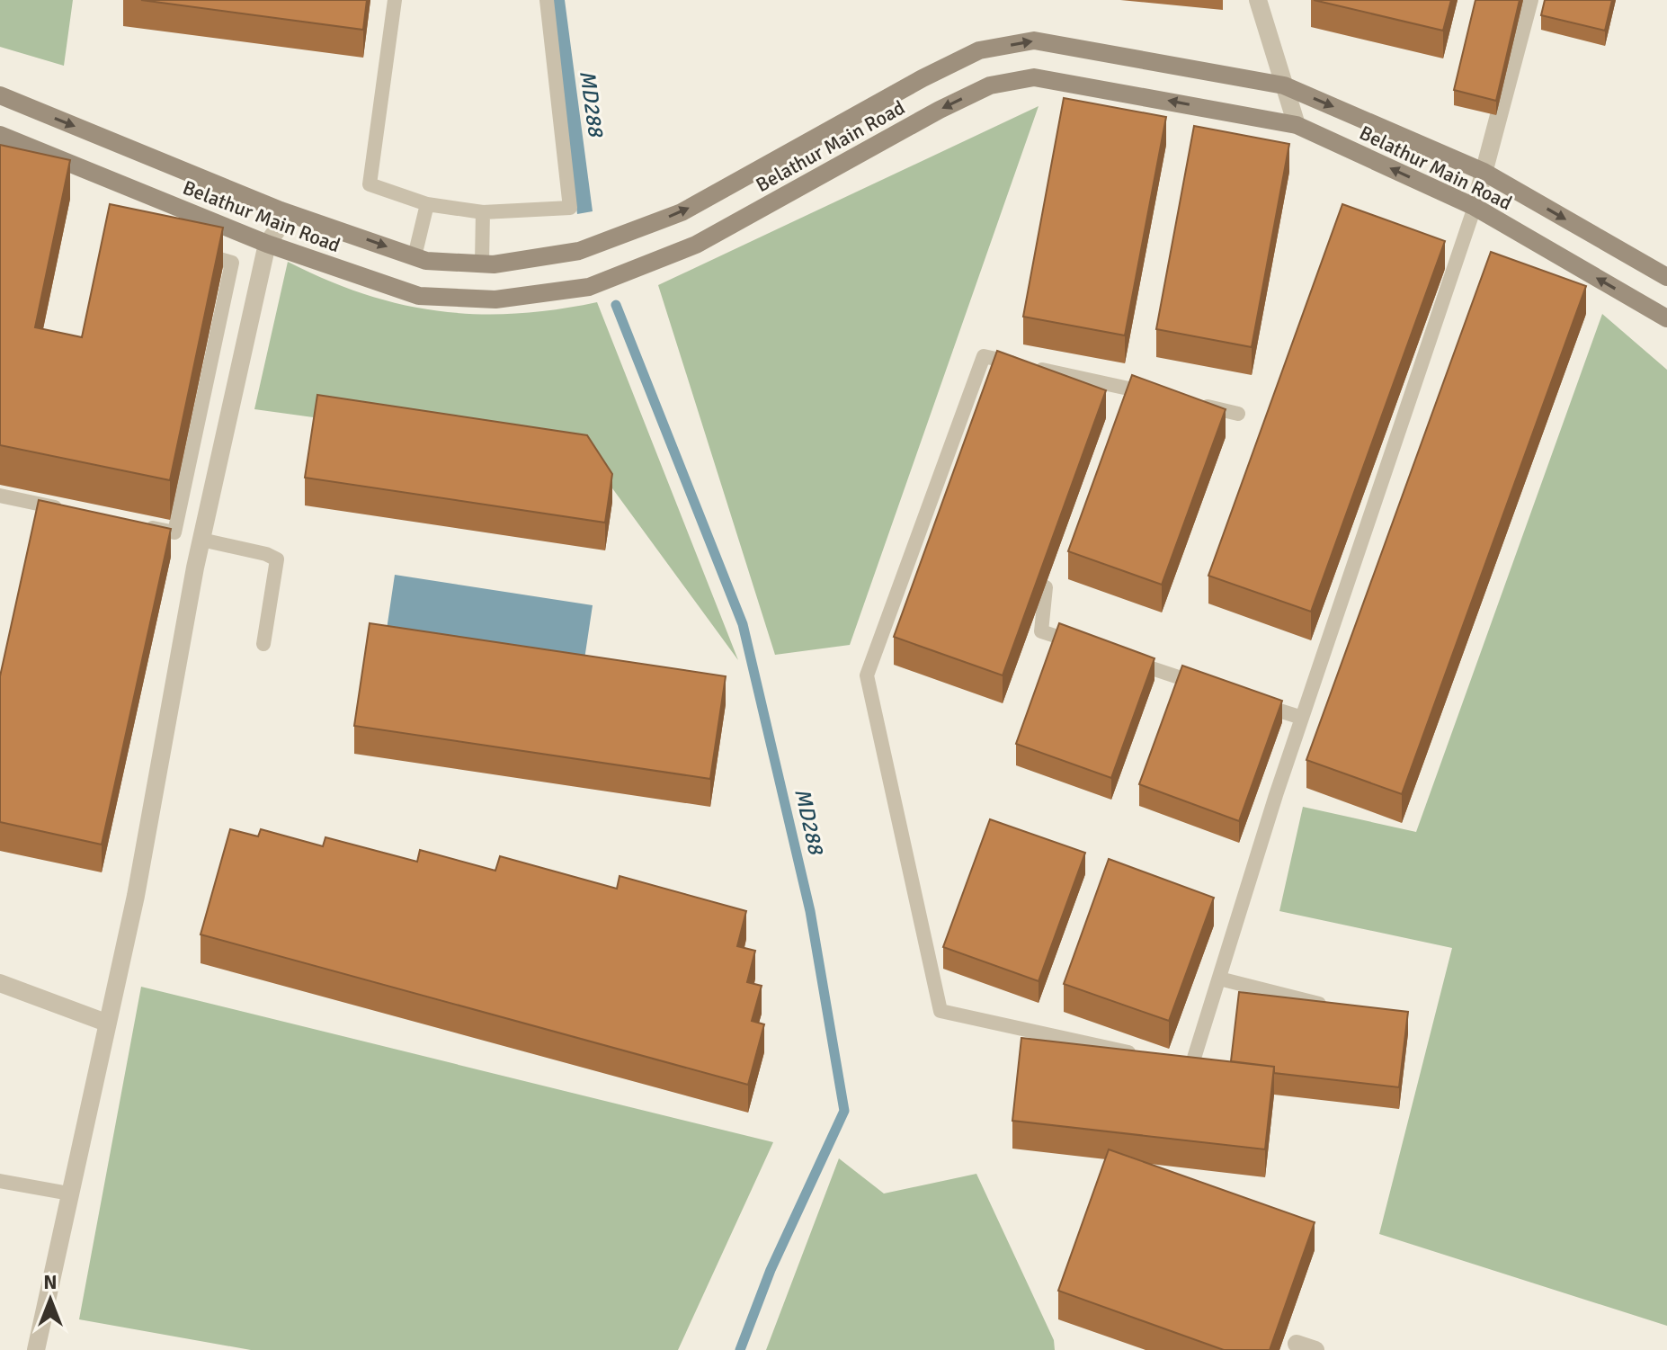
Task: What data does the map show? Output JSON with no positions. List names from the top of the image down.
{
  "streets": {
    "street": ["Belathur Main Road"]
  },
  "water": ["MD288"],
  "north": "top"
}
